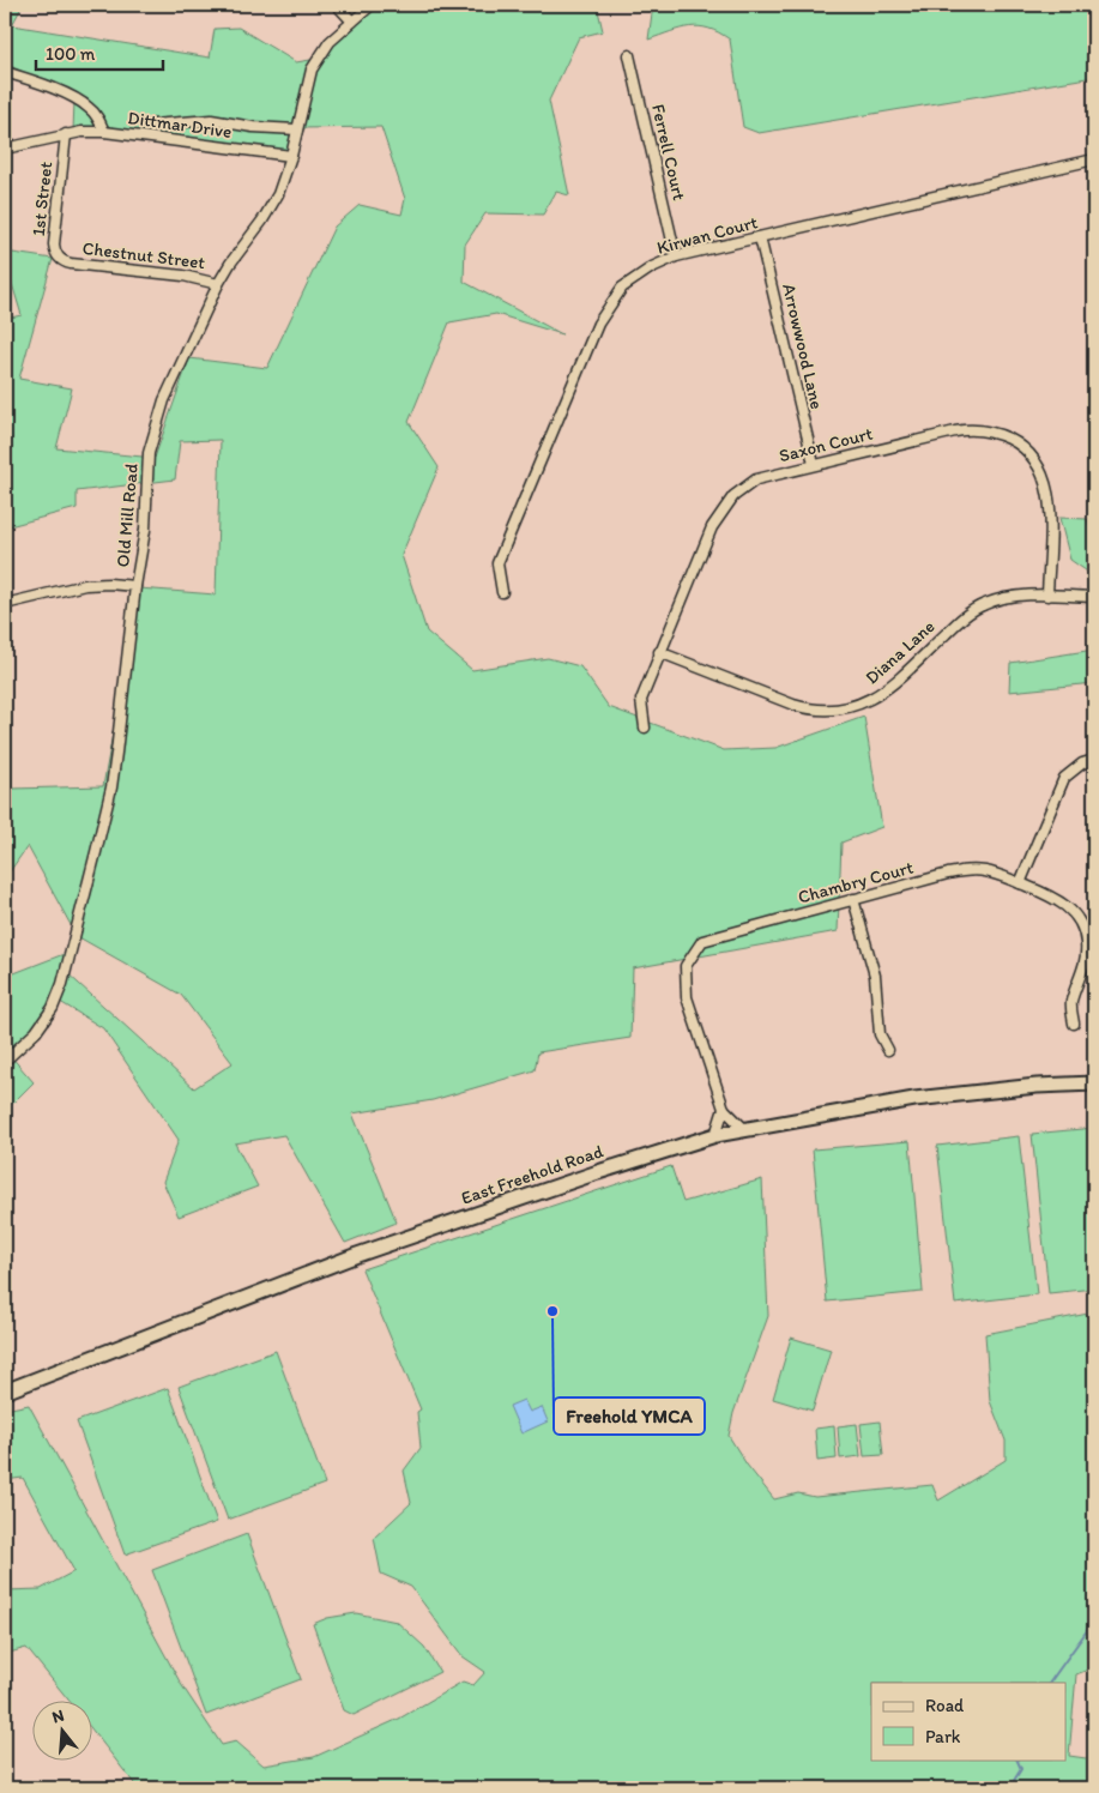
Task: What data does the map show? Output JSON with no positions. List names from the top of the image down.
{
  "streets": {
    "main road": ["East Freehold Road"],
    "street": [
      "Dittmar Drive",
      "Ferrell Court",
      "1st Street",
      "Kirwan Court",
      "Chestnut Street",
      "Arrowwood Lane",
      "Saxon Court",
      "Old Mill Road",
      "Diana Lane",
      "Chambry Court"
    ]
  },
  "crossings": [
    ["Dittmar Drive", "1st Street"],
    ["Dittmar Drive", "Old Mill Road"],
    ["Ferrell Court", "Kirwan Court"],
    ["1st Street", "Chestnut Street"],
    ["Kirwan Court", "Arrowwood Lane"],
    ["Chestnut Street", "Old Mill Road"],
    ["Arrowwood Lane", "Saxon Court"],
    ["Saxon Court", "Diana Lane"],
    ["Chambry Court", "East Freehold Road"]
  ],
  "places": ["Freehold YMCA"],
  "legend": ["Road", "Park"],
  "scale_bar": "100 m",
  "north": "top"
}
